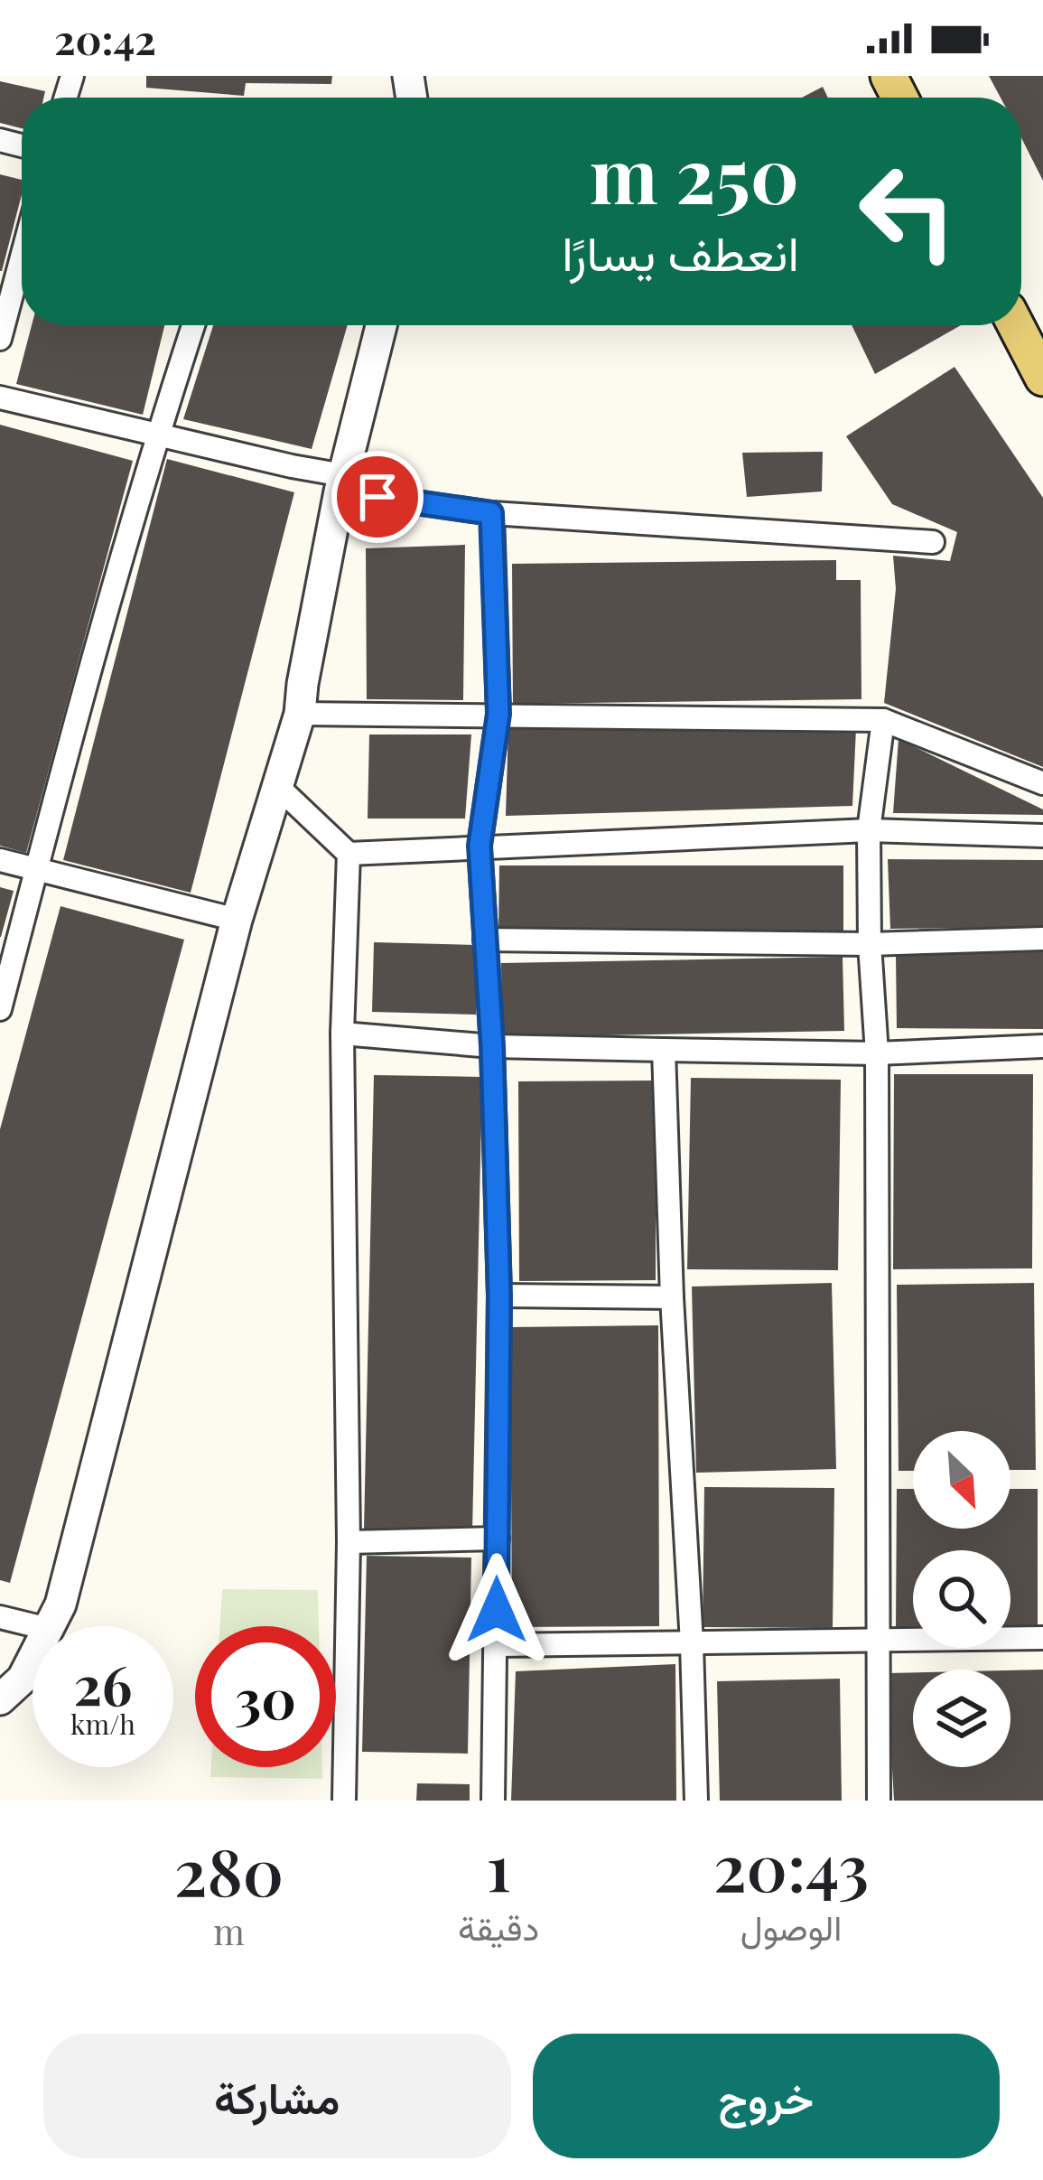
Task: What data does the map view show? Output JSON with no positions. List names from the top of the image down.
{
  "north": "bottom right",
  "page": {
    "status": "20:42",
    "turn": ["250 m", "انعطف يسارًا"],
    "speed": "26 km/h",
    "limit": "30",
    "eta": [
      "20:43",
      "الوصول",
      "1",
      "دقيقة",
      "280",
      "m"
    ],
    "buttons": ["خروج", "مشاركة"]
  }
}
